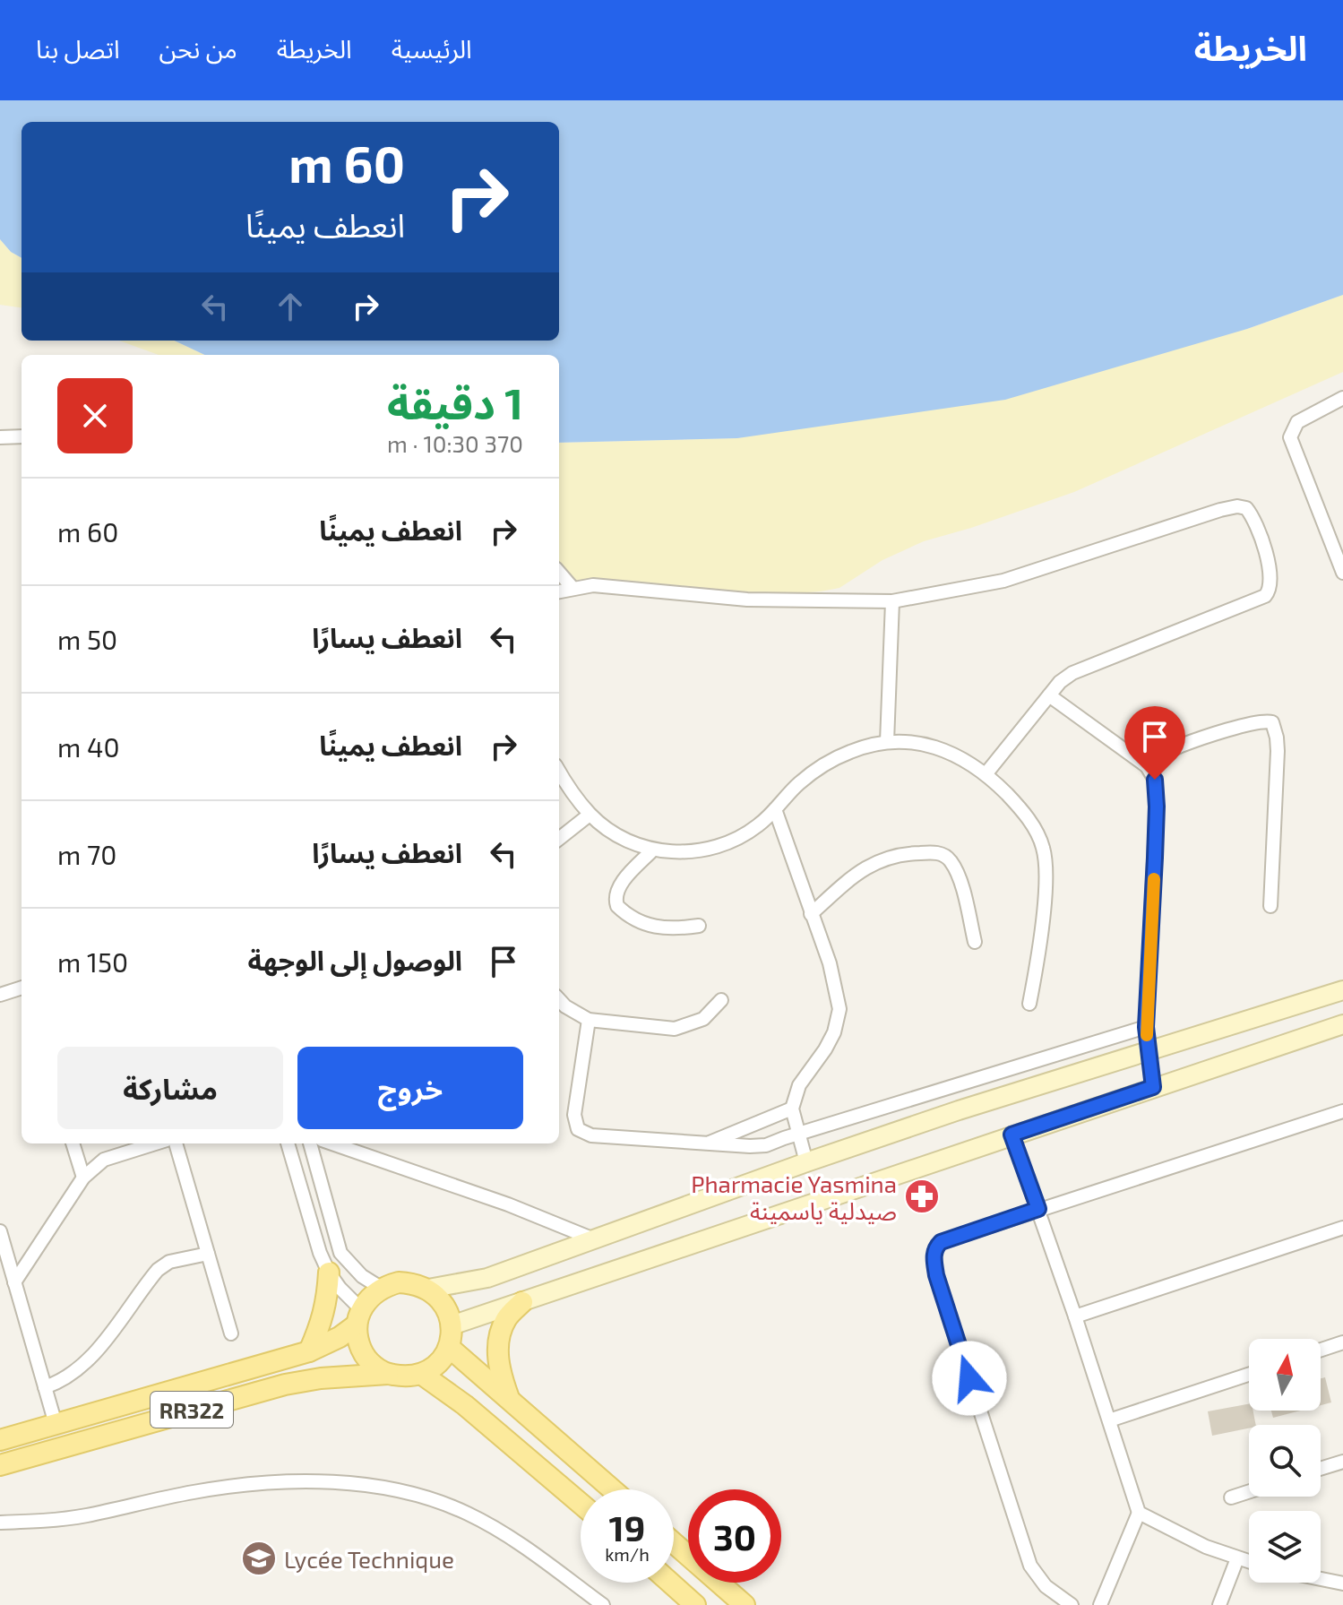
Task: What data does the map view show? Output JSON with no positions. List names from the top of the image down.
{
  "streets": {
    "main road": ["RR322"]
  },
  "places": {
    "pharmacy": ["Pharmacie Yasmina صيدلية ياسمينة"],
    "school or university": ["Lycée Technique"]
  },
  "north": "top",
  "page": {
    "header": "الخريطة",
    "nav": [
      "الرئيسية",
      "الخريطة",
      "من نحن",
      "اتصل بنا"
    ],
    "turn": ["60 m", "انعطف يمينًا"],
    "heading": ["1 دقيقة", "370 m · 10:30"],
    "list": [
      {
        "name": "انعطف يمينًا",
        "value": "60 m"
      },
      {
        "name": "انعطف يسارًا",
        "value": "50 m"
      },
      {
        "name": "انعطف يمينًا",
        "value": "40 m"
      },
      {
        "name": "انعطف يسارًا",
        "value": "70 m"
      },
      {
        "name": "الوصول إلى الوجهة",
        "value": "150 m"
      }
    ],
    "buttons": ["خروج", "مشاركة"],
    "speed": "19 km/h",
    "limit": "30"
  }
}
